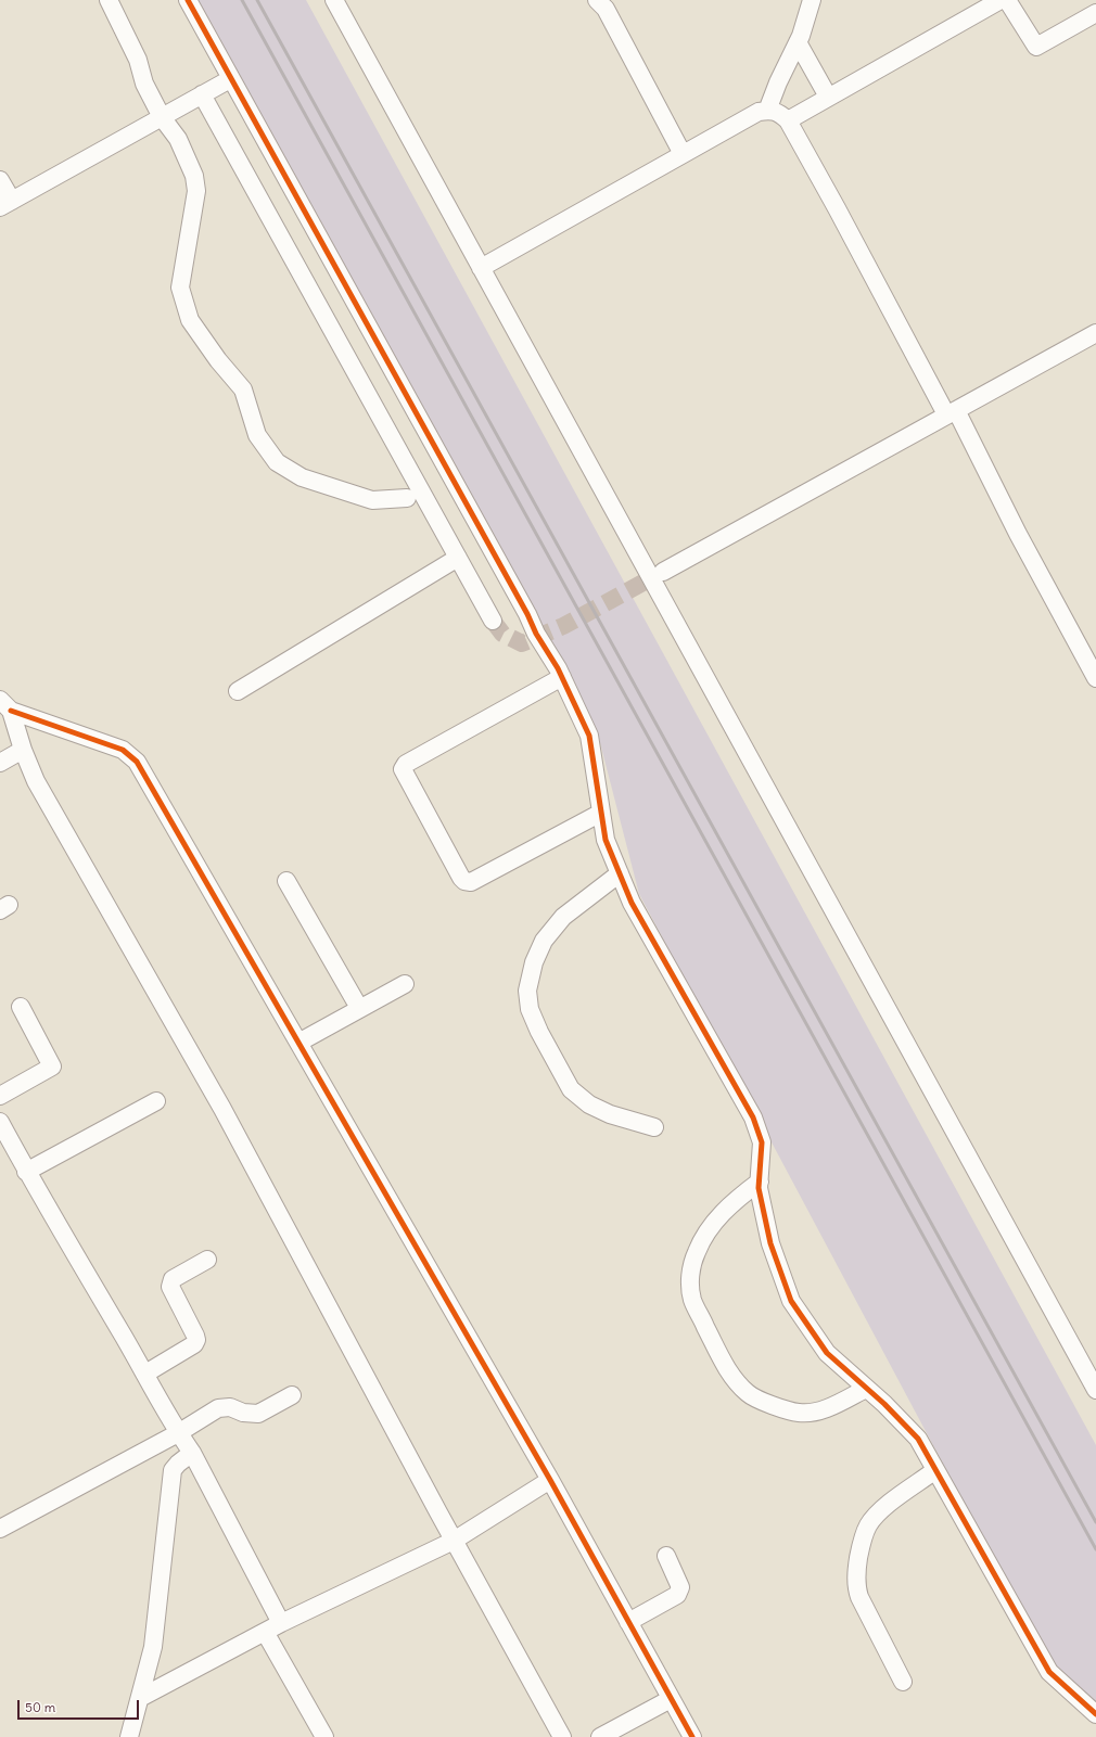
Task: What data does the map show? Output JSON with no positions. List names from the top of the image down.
{
  "scale_bar": "50 m"
}
